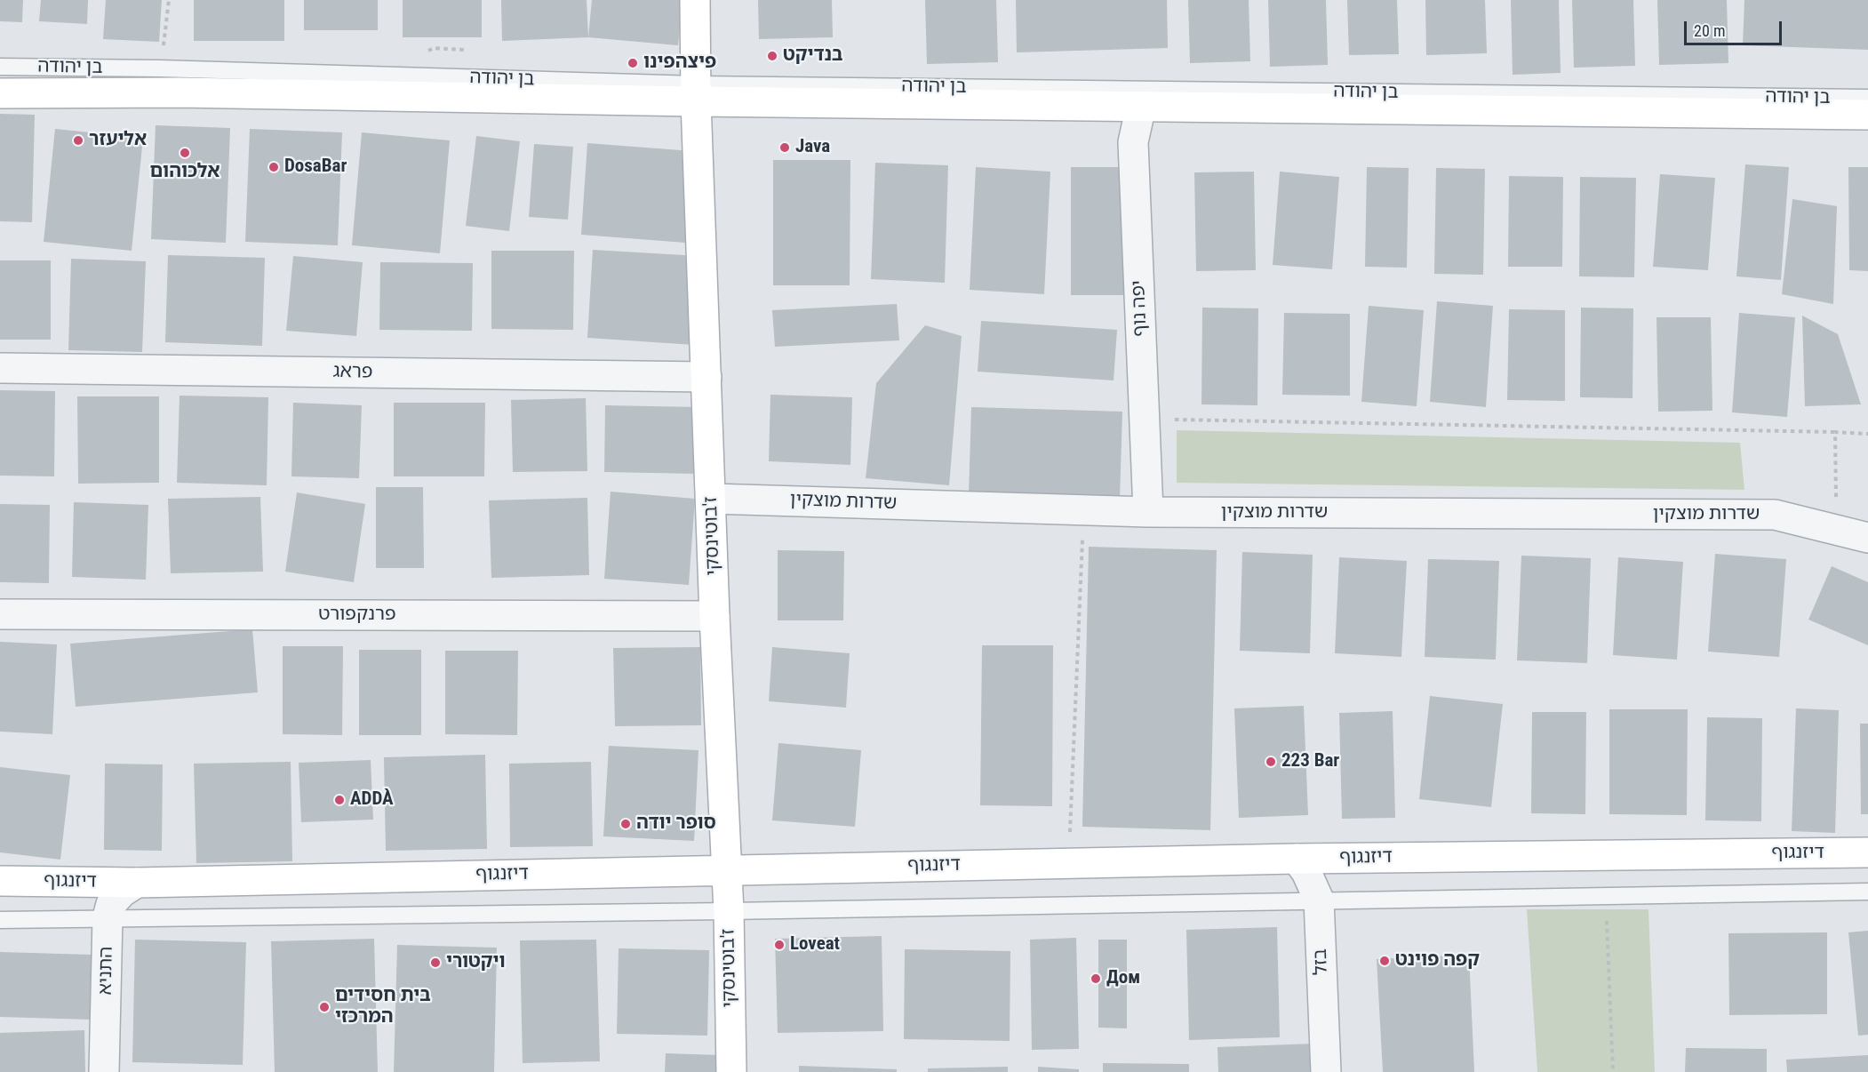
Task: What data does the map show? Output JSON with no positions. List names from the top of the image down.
{
  "streets": {
    "street": [
      "בן יהודה",
      "יפה נוף",
      "פראג",
      "שדרות מוצקין",
      "ז'בוטינסקי",
      "פרנקפורט",
      "דיזנגוף",
      "בזל",
      "התניא"
    ]
  },
  "crossings": [
    ["בן יהודה", "יפה נוף"],
    ["בן יהודה", "ז'בוטינסקי"],
    ["יפה נוף", "שדרות מוצקין"],
    ["פראג", "ז'בוטינסקי"],
    ["שדרות מוצקין", "ז'בוטינסקי"],
    ["ז'בוטינסקי", "פרנקפורט"],
    ["ז'בוטינסקי", "דיזנגוף"],
    ["דיזנגוף", "בזל"],
    ["דיזנגוף", "התניא"]
  ],
  "places": [
    "בנדיקט",
    "פיצהפינו",
    "אליעזר",
    "Java",
    "אלכוהום",
    "DosaBar",
    "223 Bar",
    "ADDÀ",
    "סופר יודה",
    "Loveat",
    "קפה פוינט",
    "ויקטורי",
    "Дом",
    "בית חסידים המרכזי"
  ],
  "scale_bar": "20 m"
}
